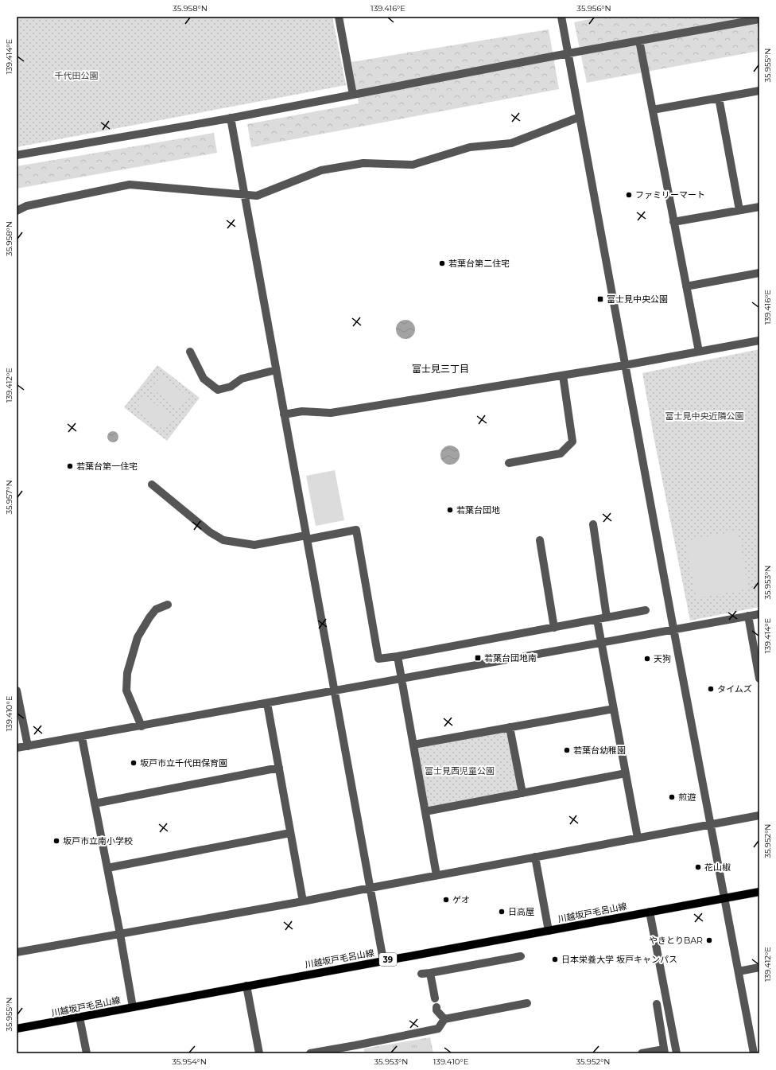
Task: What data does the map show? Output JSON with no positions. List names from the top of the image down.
{
  "streets": {
    "main road": ["川越坂戸毛呂山線", "39"]
  },
  "districts": ["富士見三丁目"],
  "parks": ["千代田公園", "富士見中央近隣公園", "富士見西児童公園"],
  "places": {
    "other": [
      "ファミリーマート",
      "若葉台第二住宅",
      "若葉台第一住宅",
      "若葉台団地",
      "天狗",
      "タイムズ",
      "若葉台幼稚園",
      "坂戸市立千代田保育園",
      "煎遊",
      "坂戸市立南小学校",
      "花山椒",
      "ゲオ",
      "日高屋",
      "やきとりBAR",
      "日本栄養大学 坂戸キャンパス"
    ],
    "transit": ["富士見中央公園", "若葉台団地南"]
  },
  "coordinates": [
    "35.958°N",
    "139.416°E",
    "35.956°N",
    "139.414°E",
    "35.955°N",
    "139.412°E",
    "35.957°N",
    "35.953°N",
    "139.410°E",
    "35.952°N",
    "35.954°N"
  ]
}
